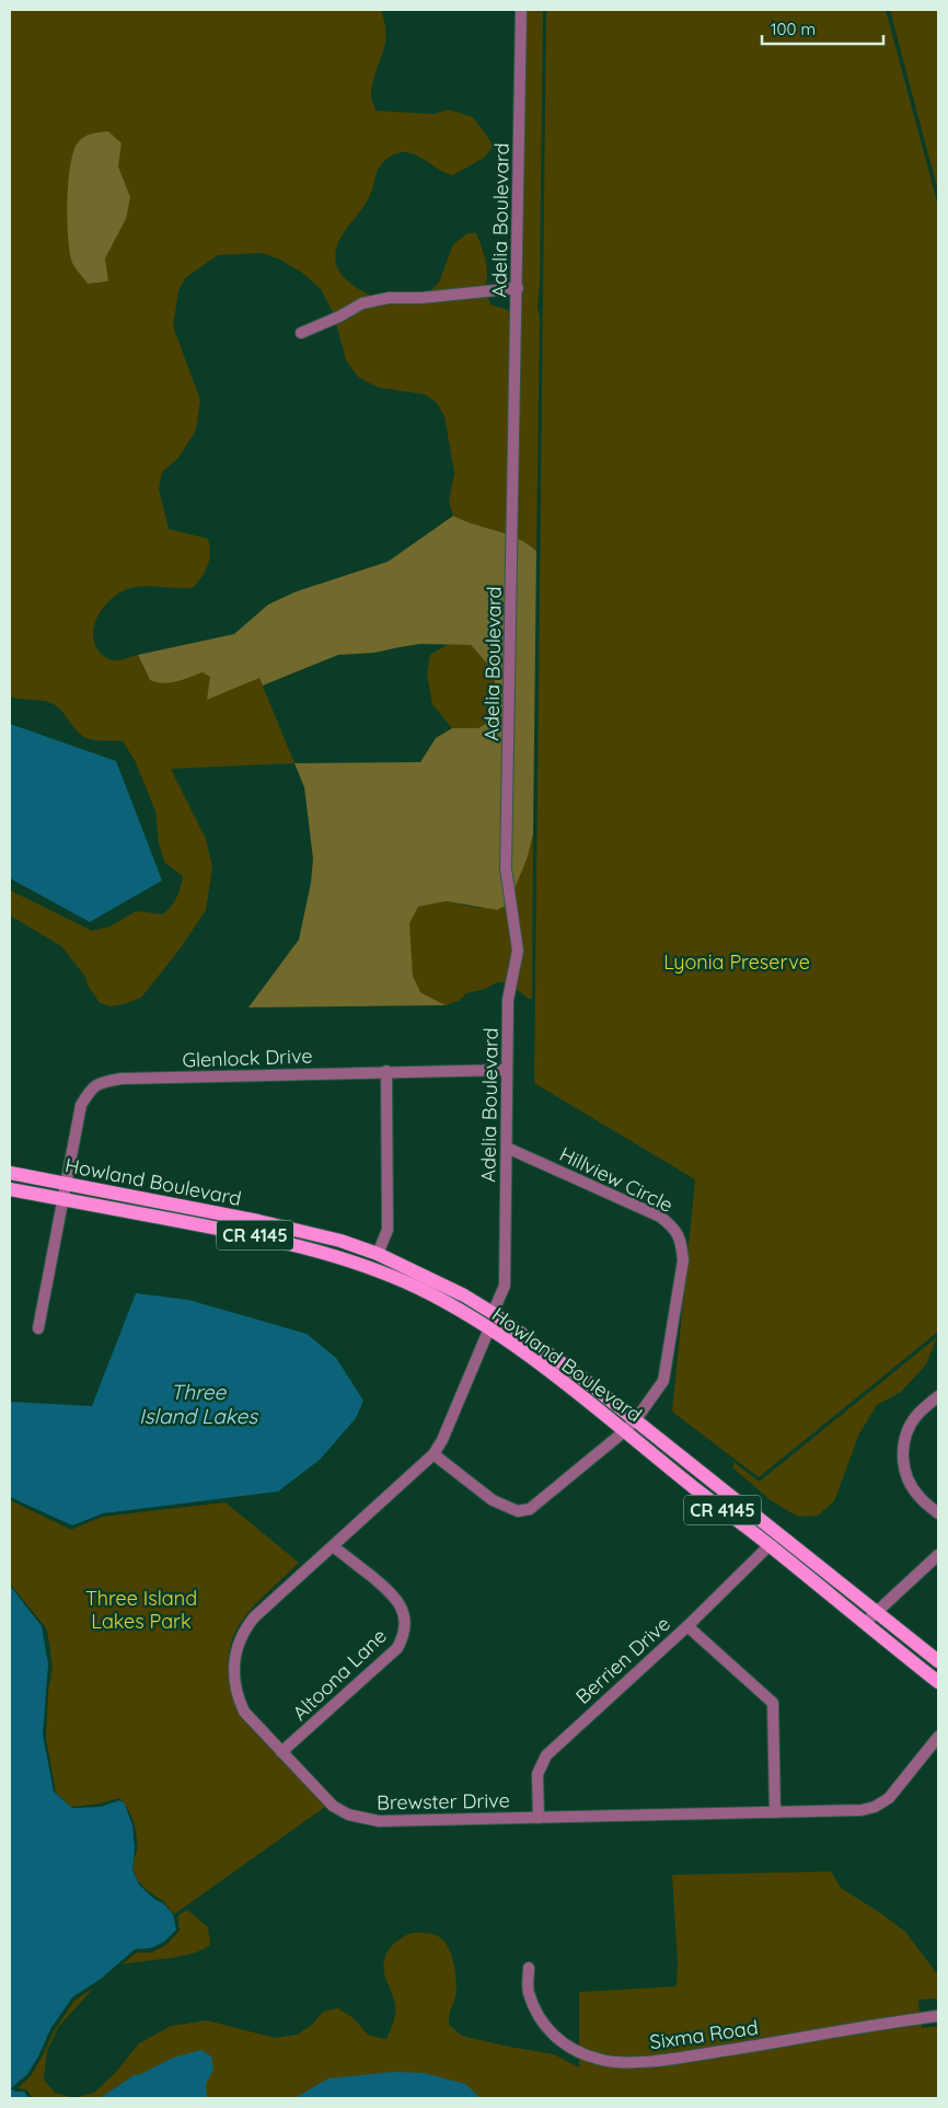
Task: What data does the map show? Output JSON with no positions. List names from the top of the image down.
{
  "streets": {
    "main road": ["Howland Boulevard", "CR 4145"],
    "street": [
      "Adelia Boulevard",
      "Glenlock Drive",
      "Hillview Circle",
      "Berrien Drive",
      "Altoona Lane",
      "Brewster Drive",
      "Sixma Road"
    ]
  },
  "crossings": [
    ["Adelia Boulevard", "Glenlock Drive"],
    ["Adelia Boulevard", "Hillview Circle"],
    ["Adelia Boulevard", "Howland Boulevard"],
    ["Glenlock Drive", "Howland Boulevard"],
    ["Hillview Circle", "Howland Boulevard"],
    ["Howland Boulevard", "Berrien Drive"],
    ["Howland Boulevard", "Brewster Drive"],
    ["Berrien Drive", "Brewster Drive"],
    ["Altoona Lane", "Brewster Drive"]
  ],
  "water": ["Three Island Lakes"],
  "parks": ["Lyonia Preserve", "Three Island Lakes Park"],
  "scale_bar": "100 m"
}
